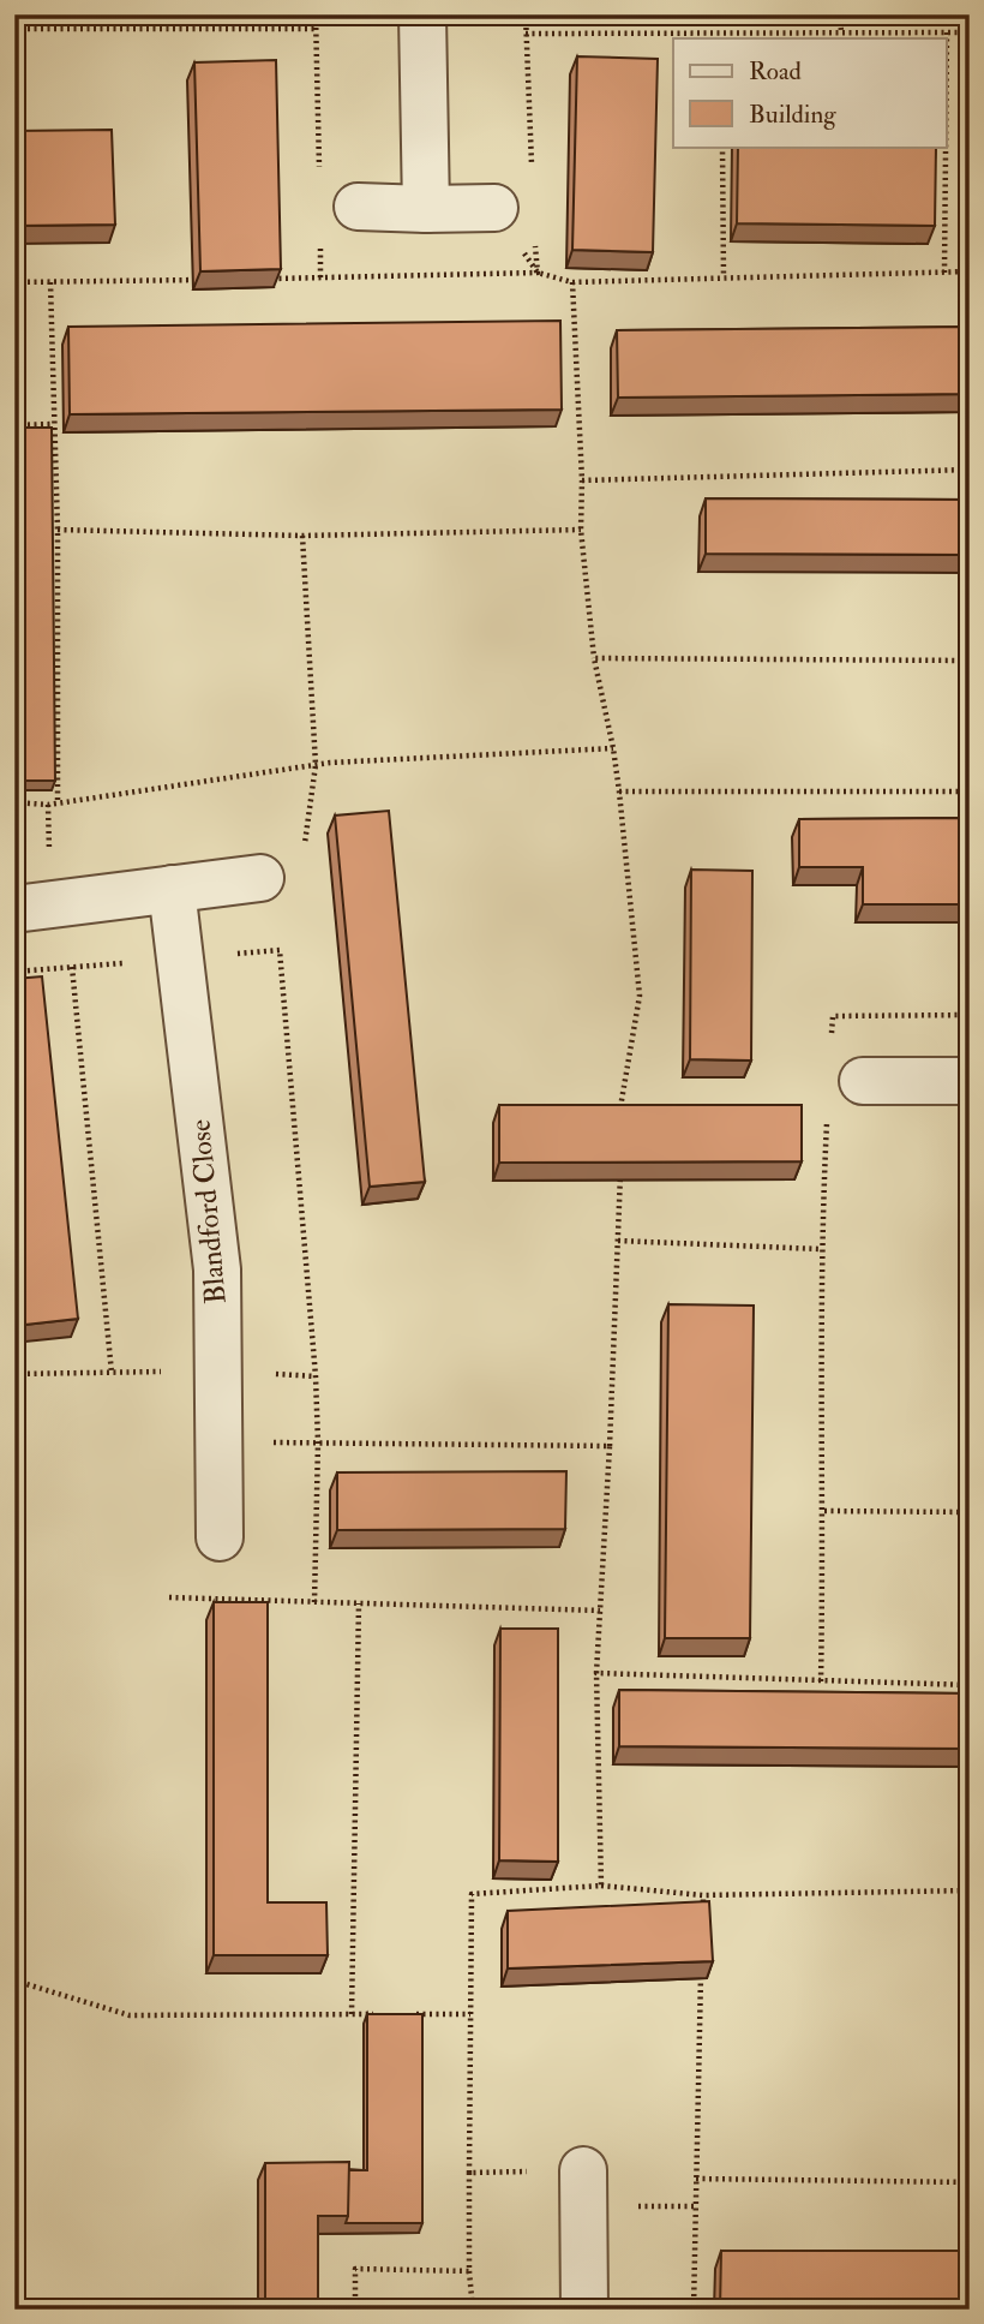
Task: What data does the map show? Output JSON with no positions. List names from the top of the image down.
{
  "streets": {
    "street": ["Blandford Close"]
  },
  "legend": ["Road", "Building"]
}
